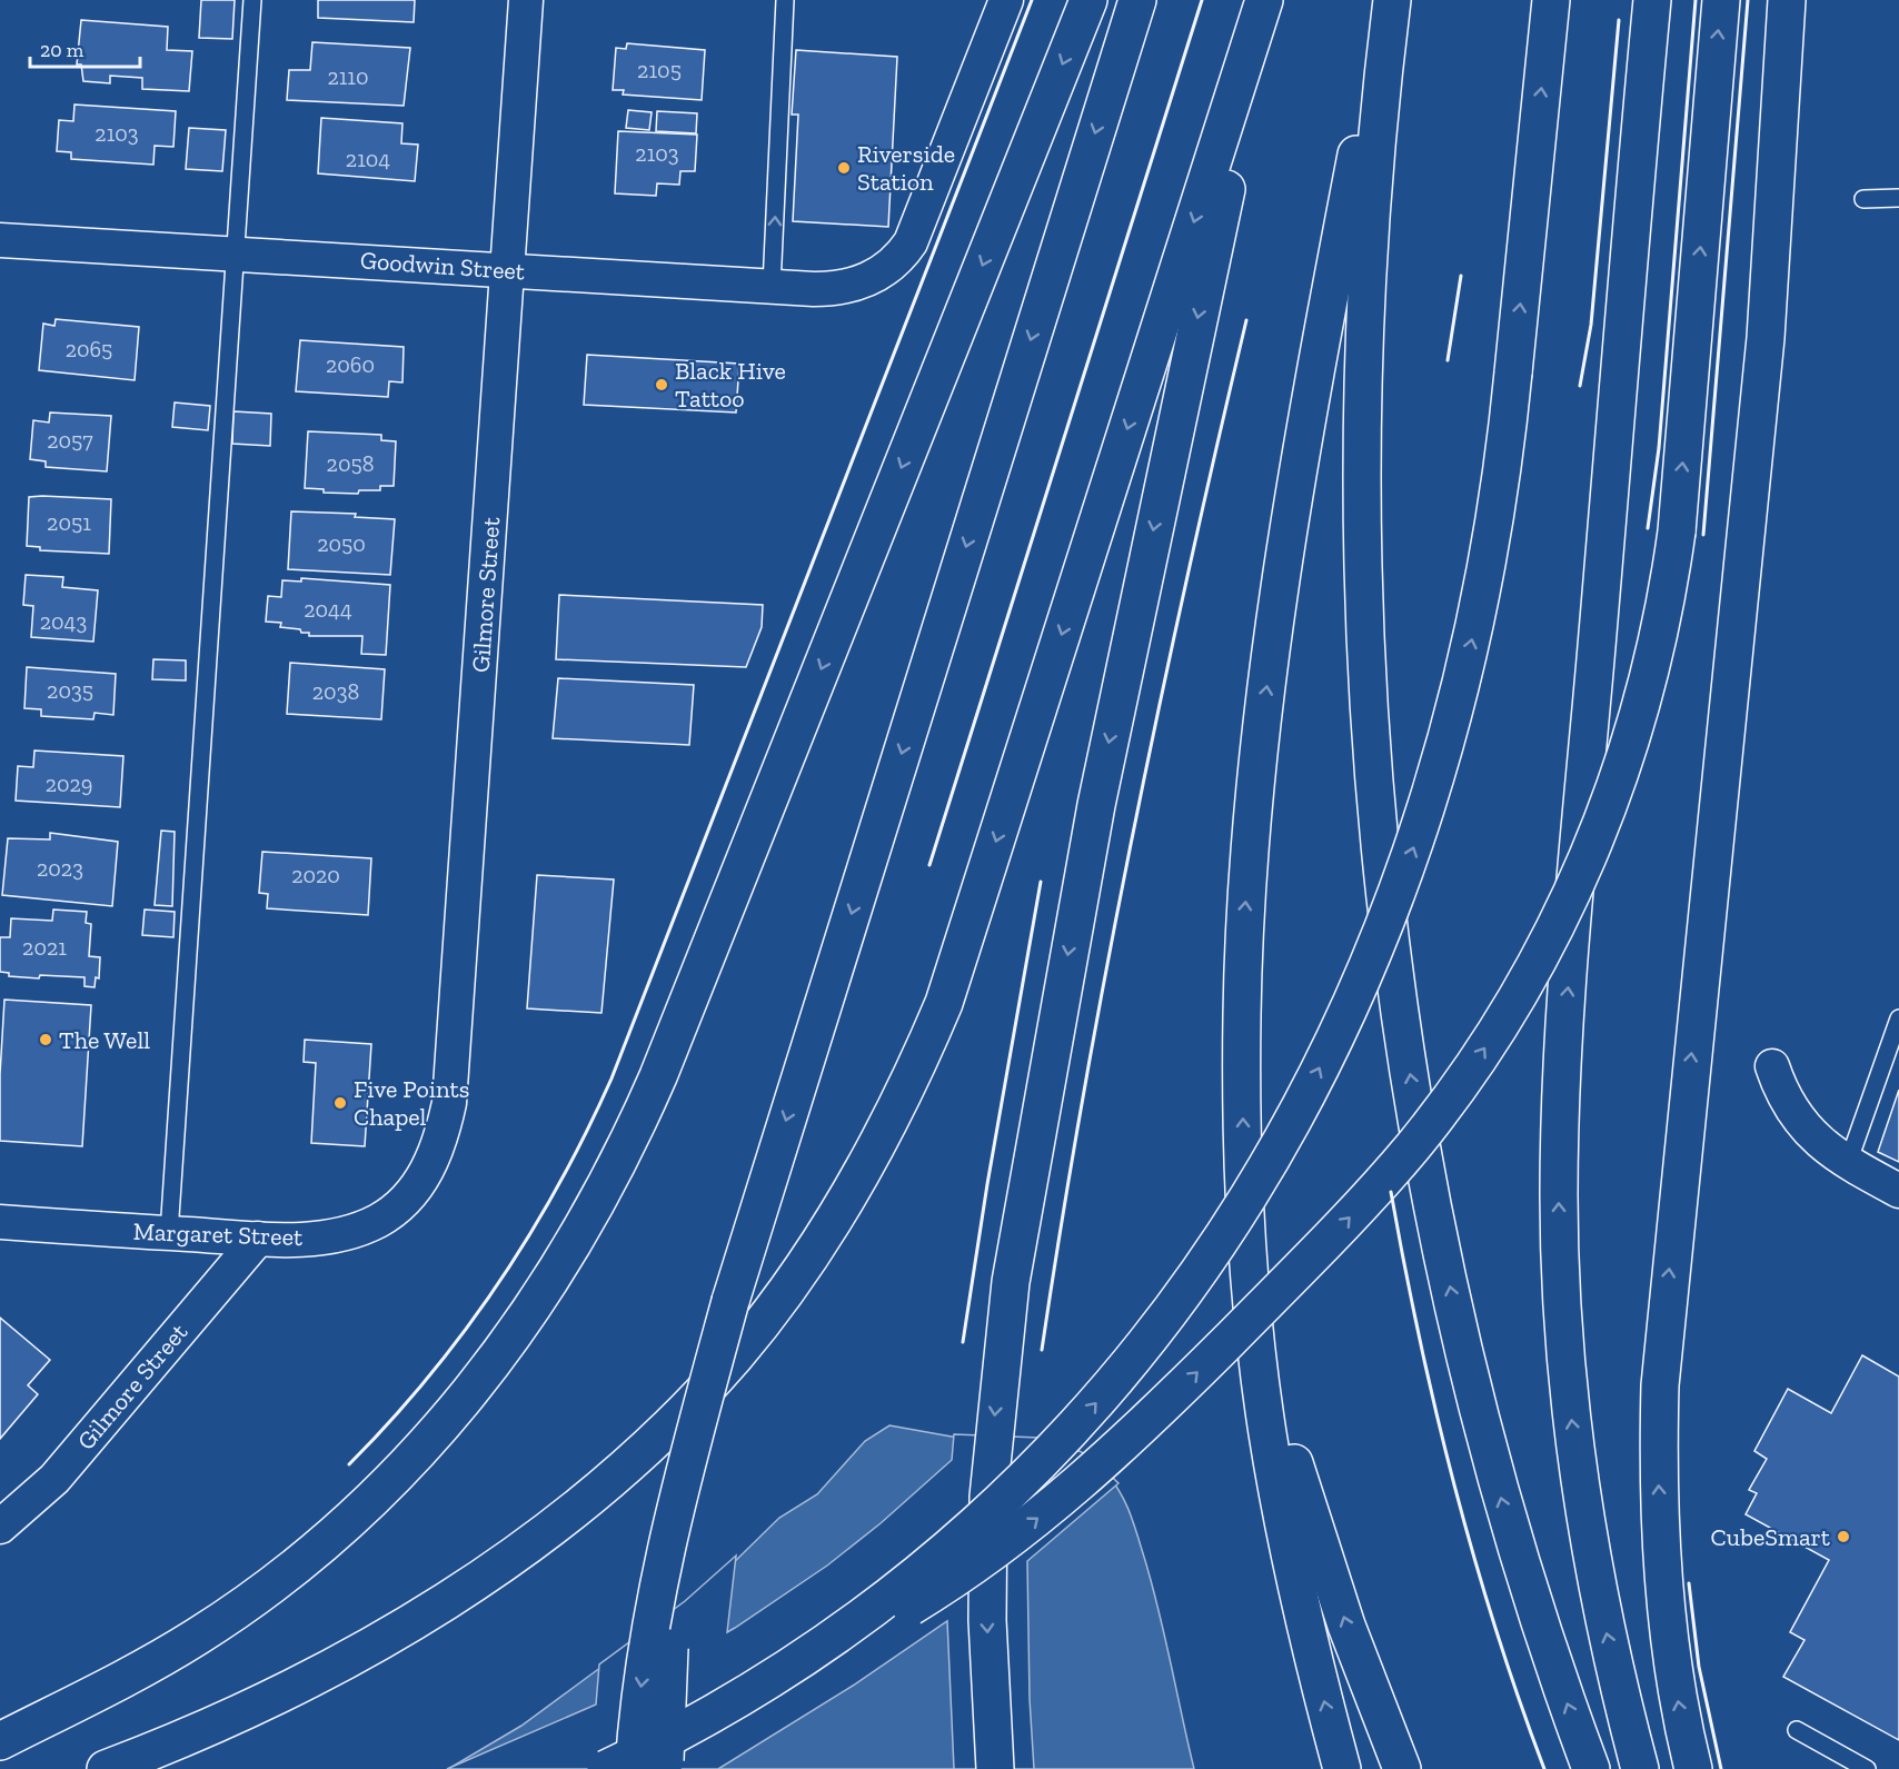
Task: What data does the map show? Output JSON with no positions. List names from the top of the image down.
{
  "streets": {
    "street": ["Goodwin Street", "Gilmore Street", "Margaret Street"]
  },
  "crossings": [
    ["Goodwin Street", "Gilmore Street"],
    ["Gilmore Street", "Margaret Street"]
  ],
  "places": [
    "Riverside Station",
    "Black Hive Tattoo",
    "The Well",
    "Five Points Chapel",
    "CubeSmart"
  ],
  "house_numbers": [
    "2105",
    "2110",
    "2103",
    "2103",
    "2104",
    "2065",
    "2060",
    "2057",
    "2058",
    "2051",
    "2050",
    "2044",
    "2043",
    "2035",
    "2038",
    "2029",
    "2023",
    "2020",
    "2021"
  ],
  "scale_bar": "20 m"
}
